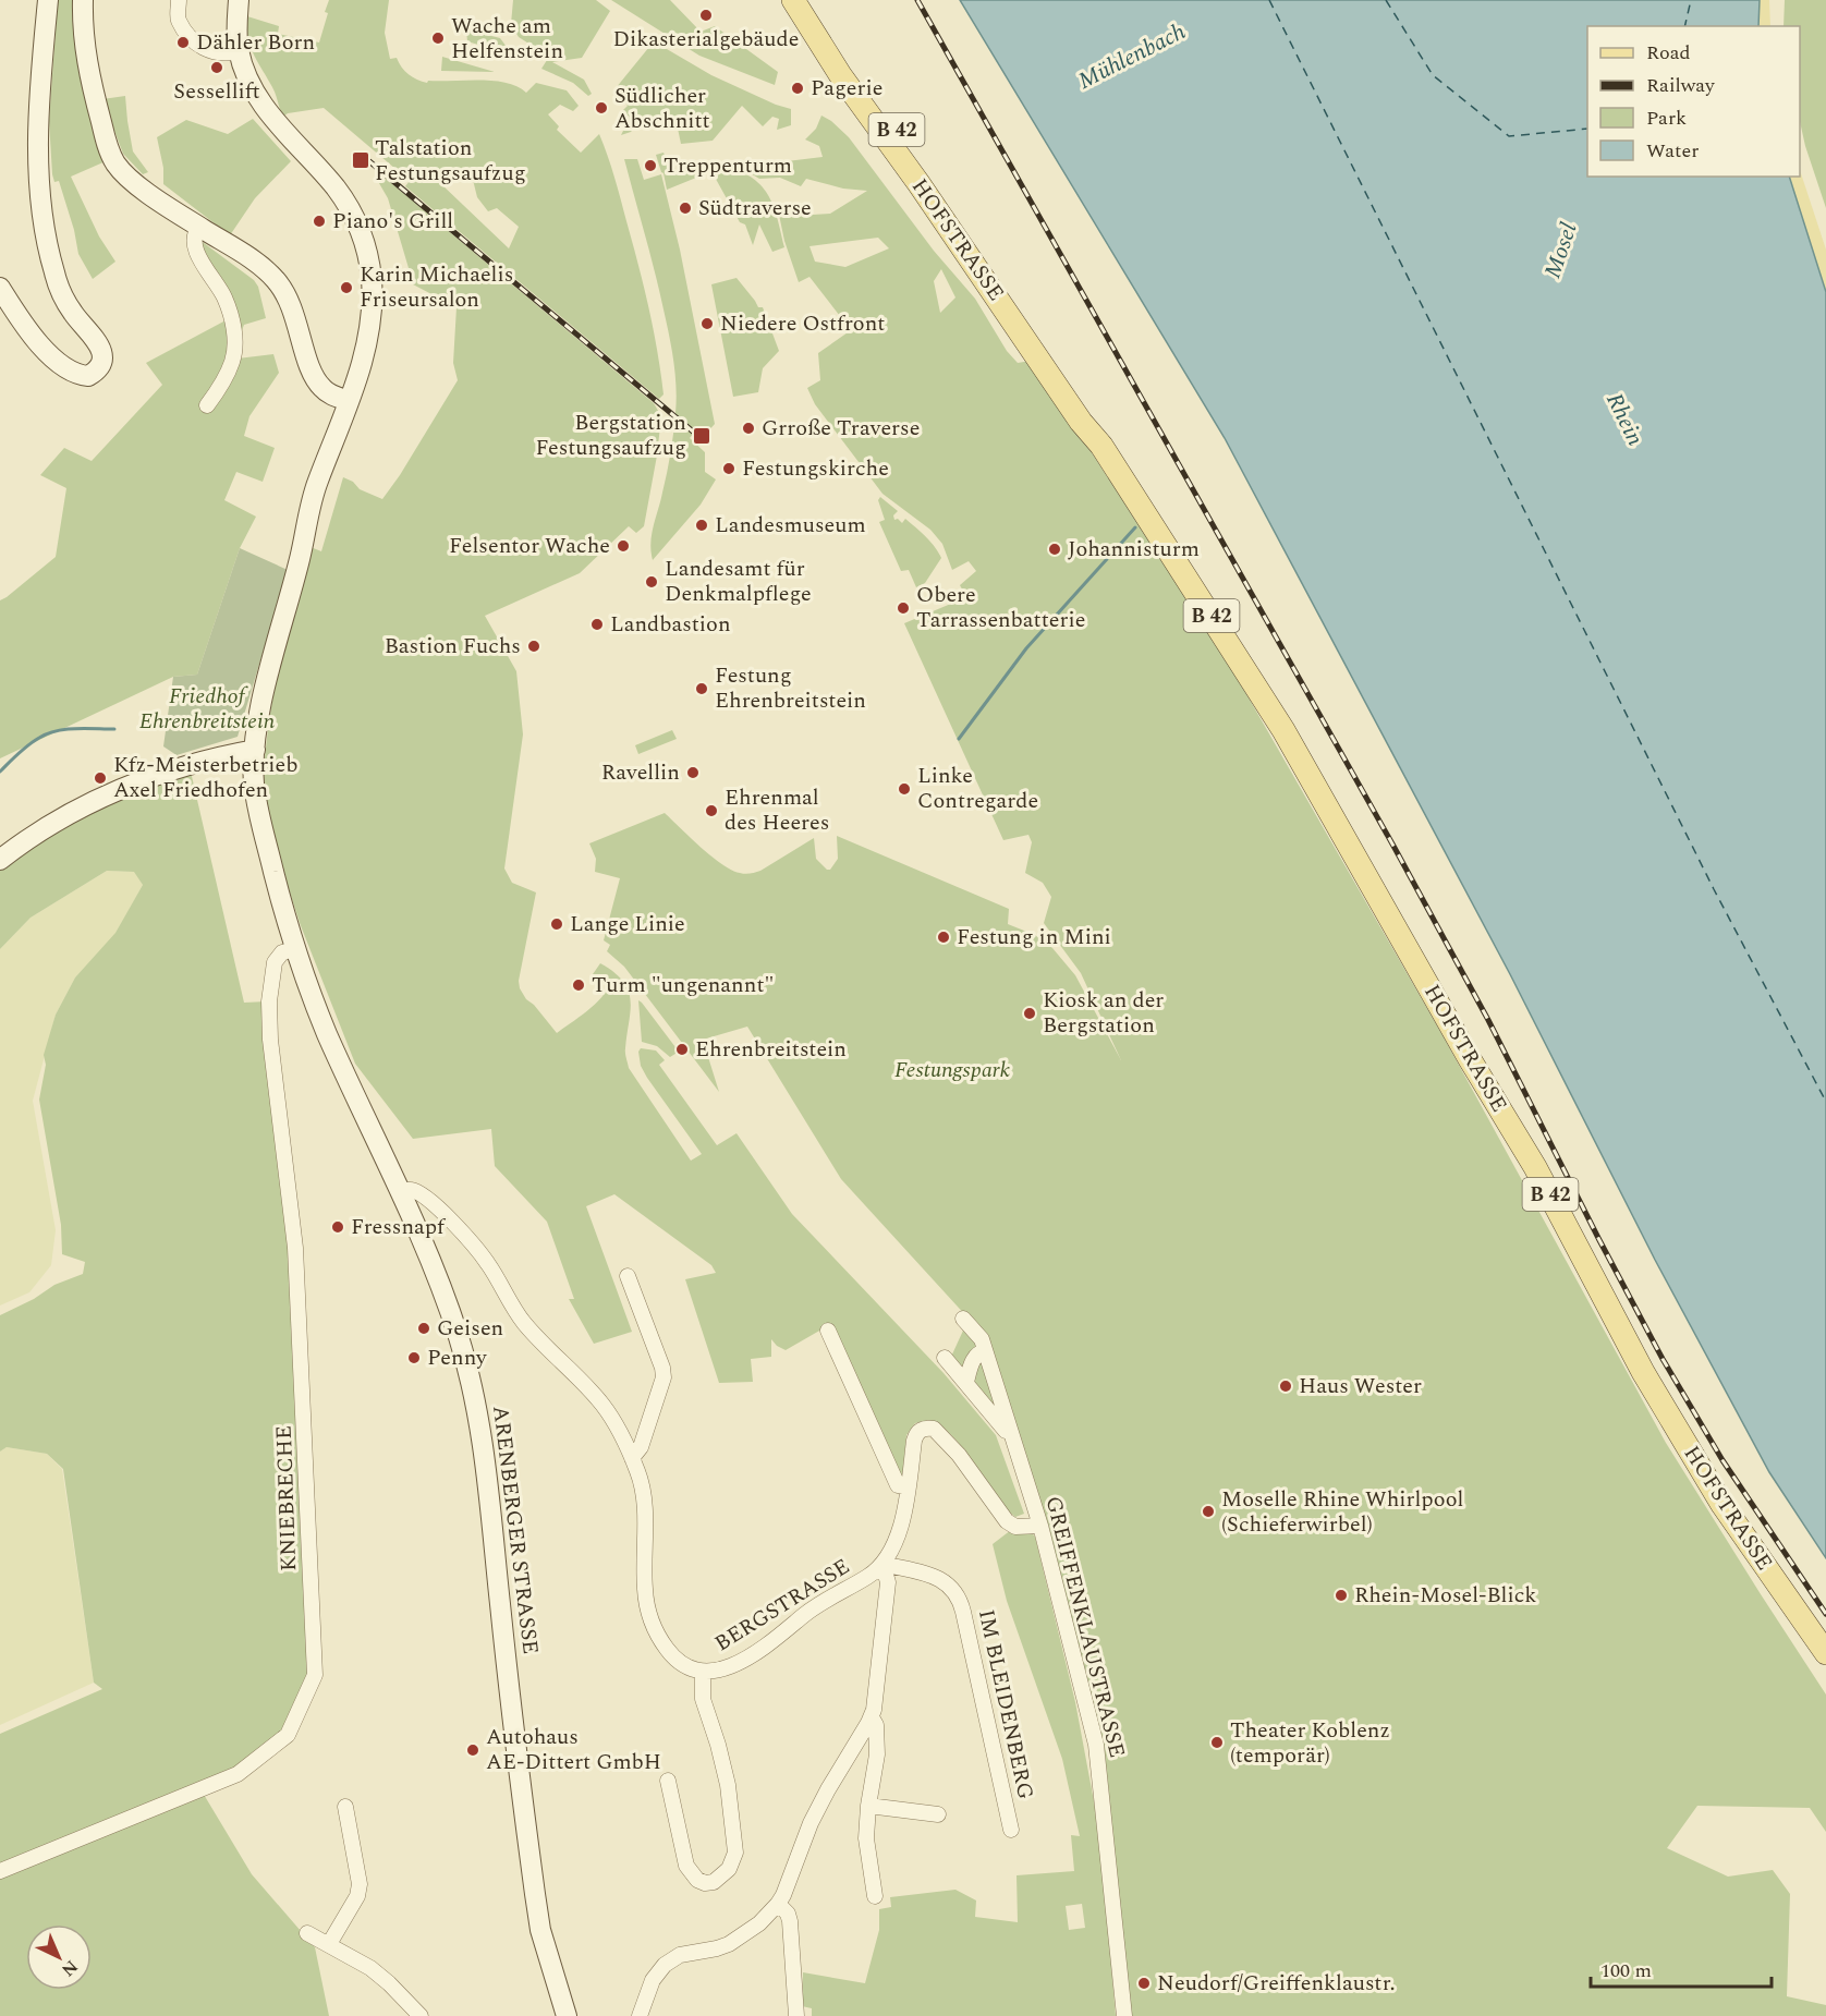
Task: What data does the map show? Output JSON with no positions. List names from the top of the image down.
{
  "streets": {
    "main road": ["B 42", "HOFSTRASSE", "ARENBERGER STRASSE"],
    "street": [
      "KNIEBRECHE",
      "BERGSTRASSE",
      "GREIFFENKLAUSTRASSE",
      "IM BLEIDENBERG"
    ]
  },
  "crossings": [
    ["KNIEBRECHE", "ARENBERGER STRASSE"],
    ["ARENBERGER STRASSE", "BERGSTRASSE"],
    ["BERGSTRASSE", "GREIFFENKLAUSTRASSE"],
    ["BERGSTRASSE", "IM BLEIDENBERG"]
  ],
  "water": ["Mühlenbach", "Mosel", "Rhein"],
  "parks": ["Friedhof Ehrenbreitstein", "Festungspark"],
  "places": {
    "other": [
      "Dikasterialgebäude",
      "Wache am Helfenstein",
      "Dähler Born",
      "Sessellift",
      "Pagerie",
      "Südlicher Abschnitt",
      "Treppenturm",
      "Südtraverse",
      "Piano's Grill",
      "Karin Michaelis Friseursalon",
      "Niedere Ostfront",
      "Grroße Traverse",
      "Festungskirche",
      "Landesmuseum",
      "Felsentor Wache",
      "Johannisturm",
      "Landesamt für Denkmalpflege",
      "Obere Tarrassenbatterie",
      "Landbastion",
      "Bastion Fuchs",
      "Festung Ehrenbreitstein",
      "Ravellin",
      "Kfz-Meisterbetrieb Axel Friedhofen",
      "Linke Contregarde",
      "Ehrenmal des Heeres",
      "Lange Linie",
      "Festung in Mini",
      "Turm \"ungenannt\"",
      "Kiosk an der Bergstation",
      "Ehrenbreitstein",
      "Fressnapf",
      "Geisen",
      "Penny",
      "Haus Wester",
      "Moselle Rhine Whirlpool (Schieferwirbel)",
      "Rhein-Mosel-Blick",
      "Theater Koblenz (temporär)",
      "Autohaus AE-Dittert GmbH",
      "Neudorf/Greiffenklaustr."
    ],
    "transit": ["Talstation Festungsaufzug", "Bergstation Festungsaufzug"]
  },
  "legend": [
    "Road",
    "Railway",
    "Park",
    "Water"
  ],
  "scale_bar": "100 m",
  "north": "bottom right"
}
